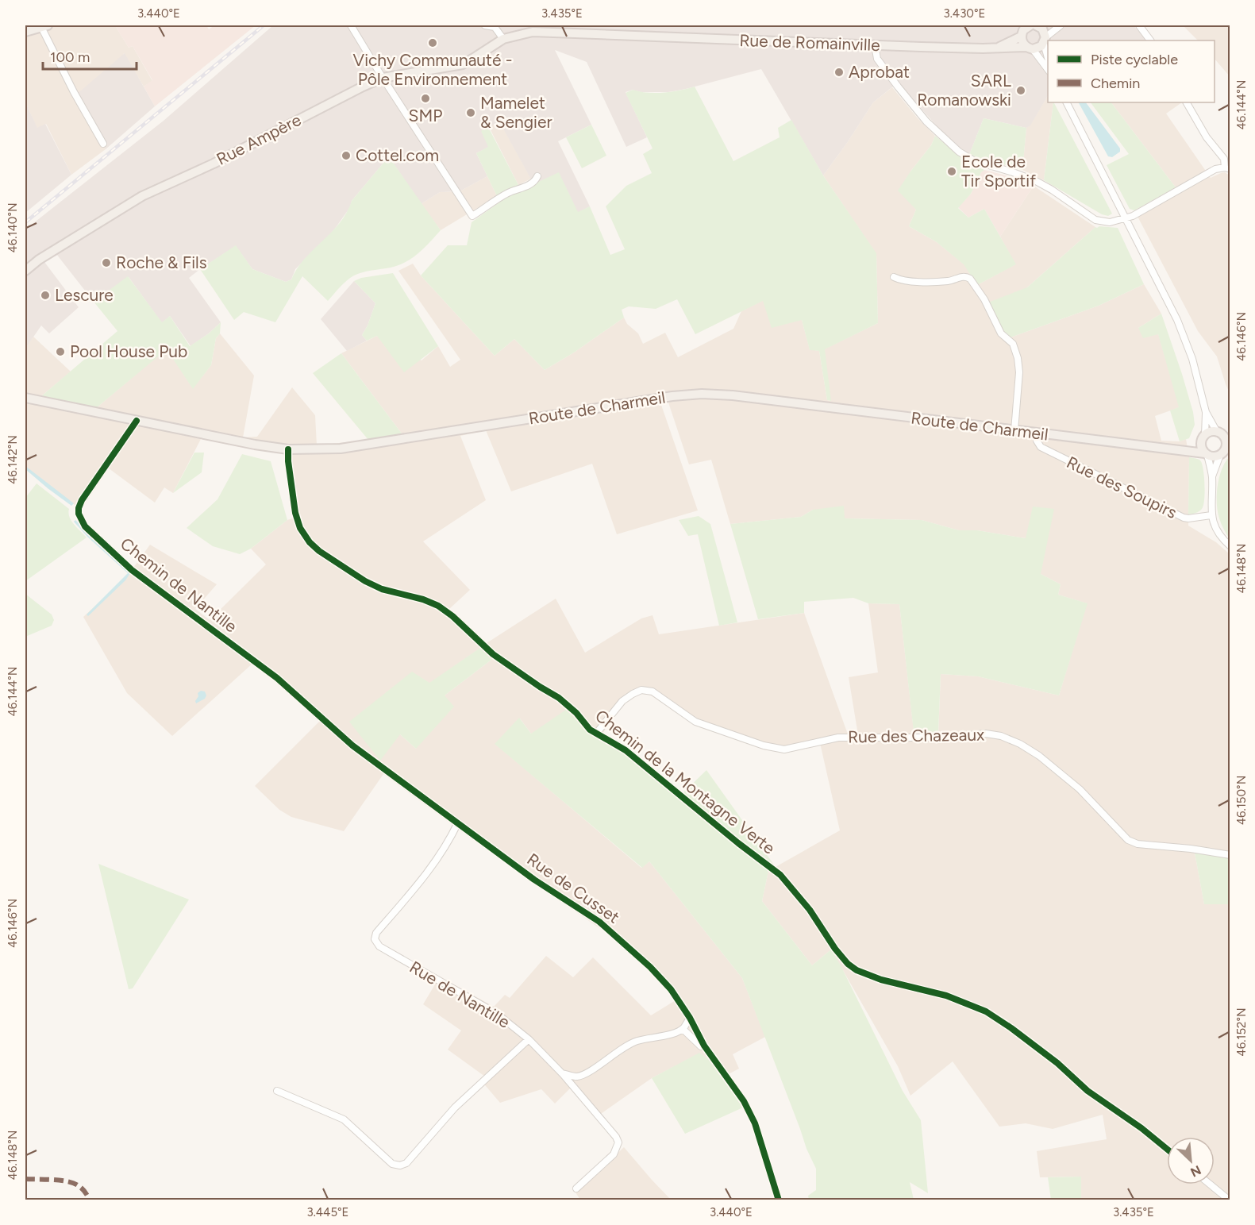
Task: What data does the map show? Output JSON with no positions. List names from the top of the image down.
{
  "streets": {
    "main road": ["Rue de Romainville", "Rue Ampère", "Route de Charmeil"],
    "street": [
      "Rue des Soupirs",
      "Chemin de Nantille",
      "Rue des Chazeaux",
      "Chemin de la Montagne Verte",
      "Rue de Cusset",
      "Rue de Nantille"
    ]
  },
  "crossings": [
    ["Rue de Romainville", "Rue Ampère"],
    ["Route de Charmeil", "Rue des Soupirs"],
    ["Route de Charmeil", "Chemin de Nantille"],
    ["Route de Charmeil", "Chemin de la Montagne Verte"],
    ["Chemin de Nantille", "Rue de Cusset"],
    ["Rue des Chazeaux", "Chemin de la Montagne Verte"],
    ["Rue de Cusset", "Rue de Nantille"]
  ],
  "places": [
    "Vichy Communauté - Pôle Environnement",
    "Aprobat",
    "SARL Romanowski",
    "SMP",
    "Mamelet & Sengier",
    "Cottel.com",
    "Ecole de Tir Sportif",
    "Roche & Fils",
    "Lescure",
    "Pool House Pub"
  ],
  "legend": ["Piste cyclable", "Chemin"],
  "scale_bar": "100 m",
  "north": "bottom right",
  "coordinates": [
    "3.440°E",
    "3.435°E",
    "3.430°E",
    "46.144°N",
    "46.140°N",
    "46.146°N",
    "46.142°N",
    "46.148°N",
    "46.150°N",
    "46.152°N",
    "3.445°E"
  ]
}
